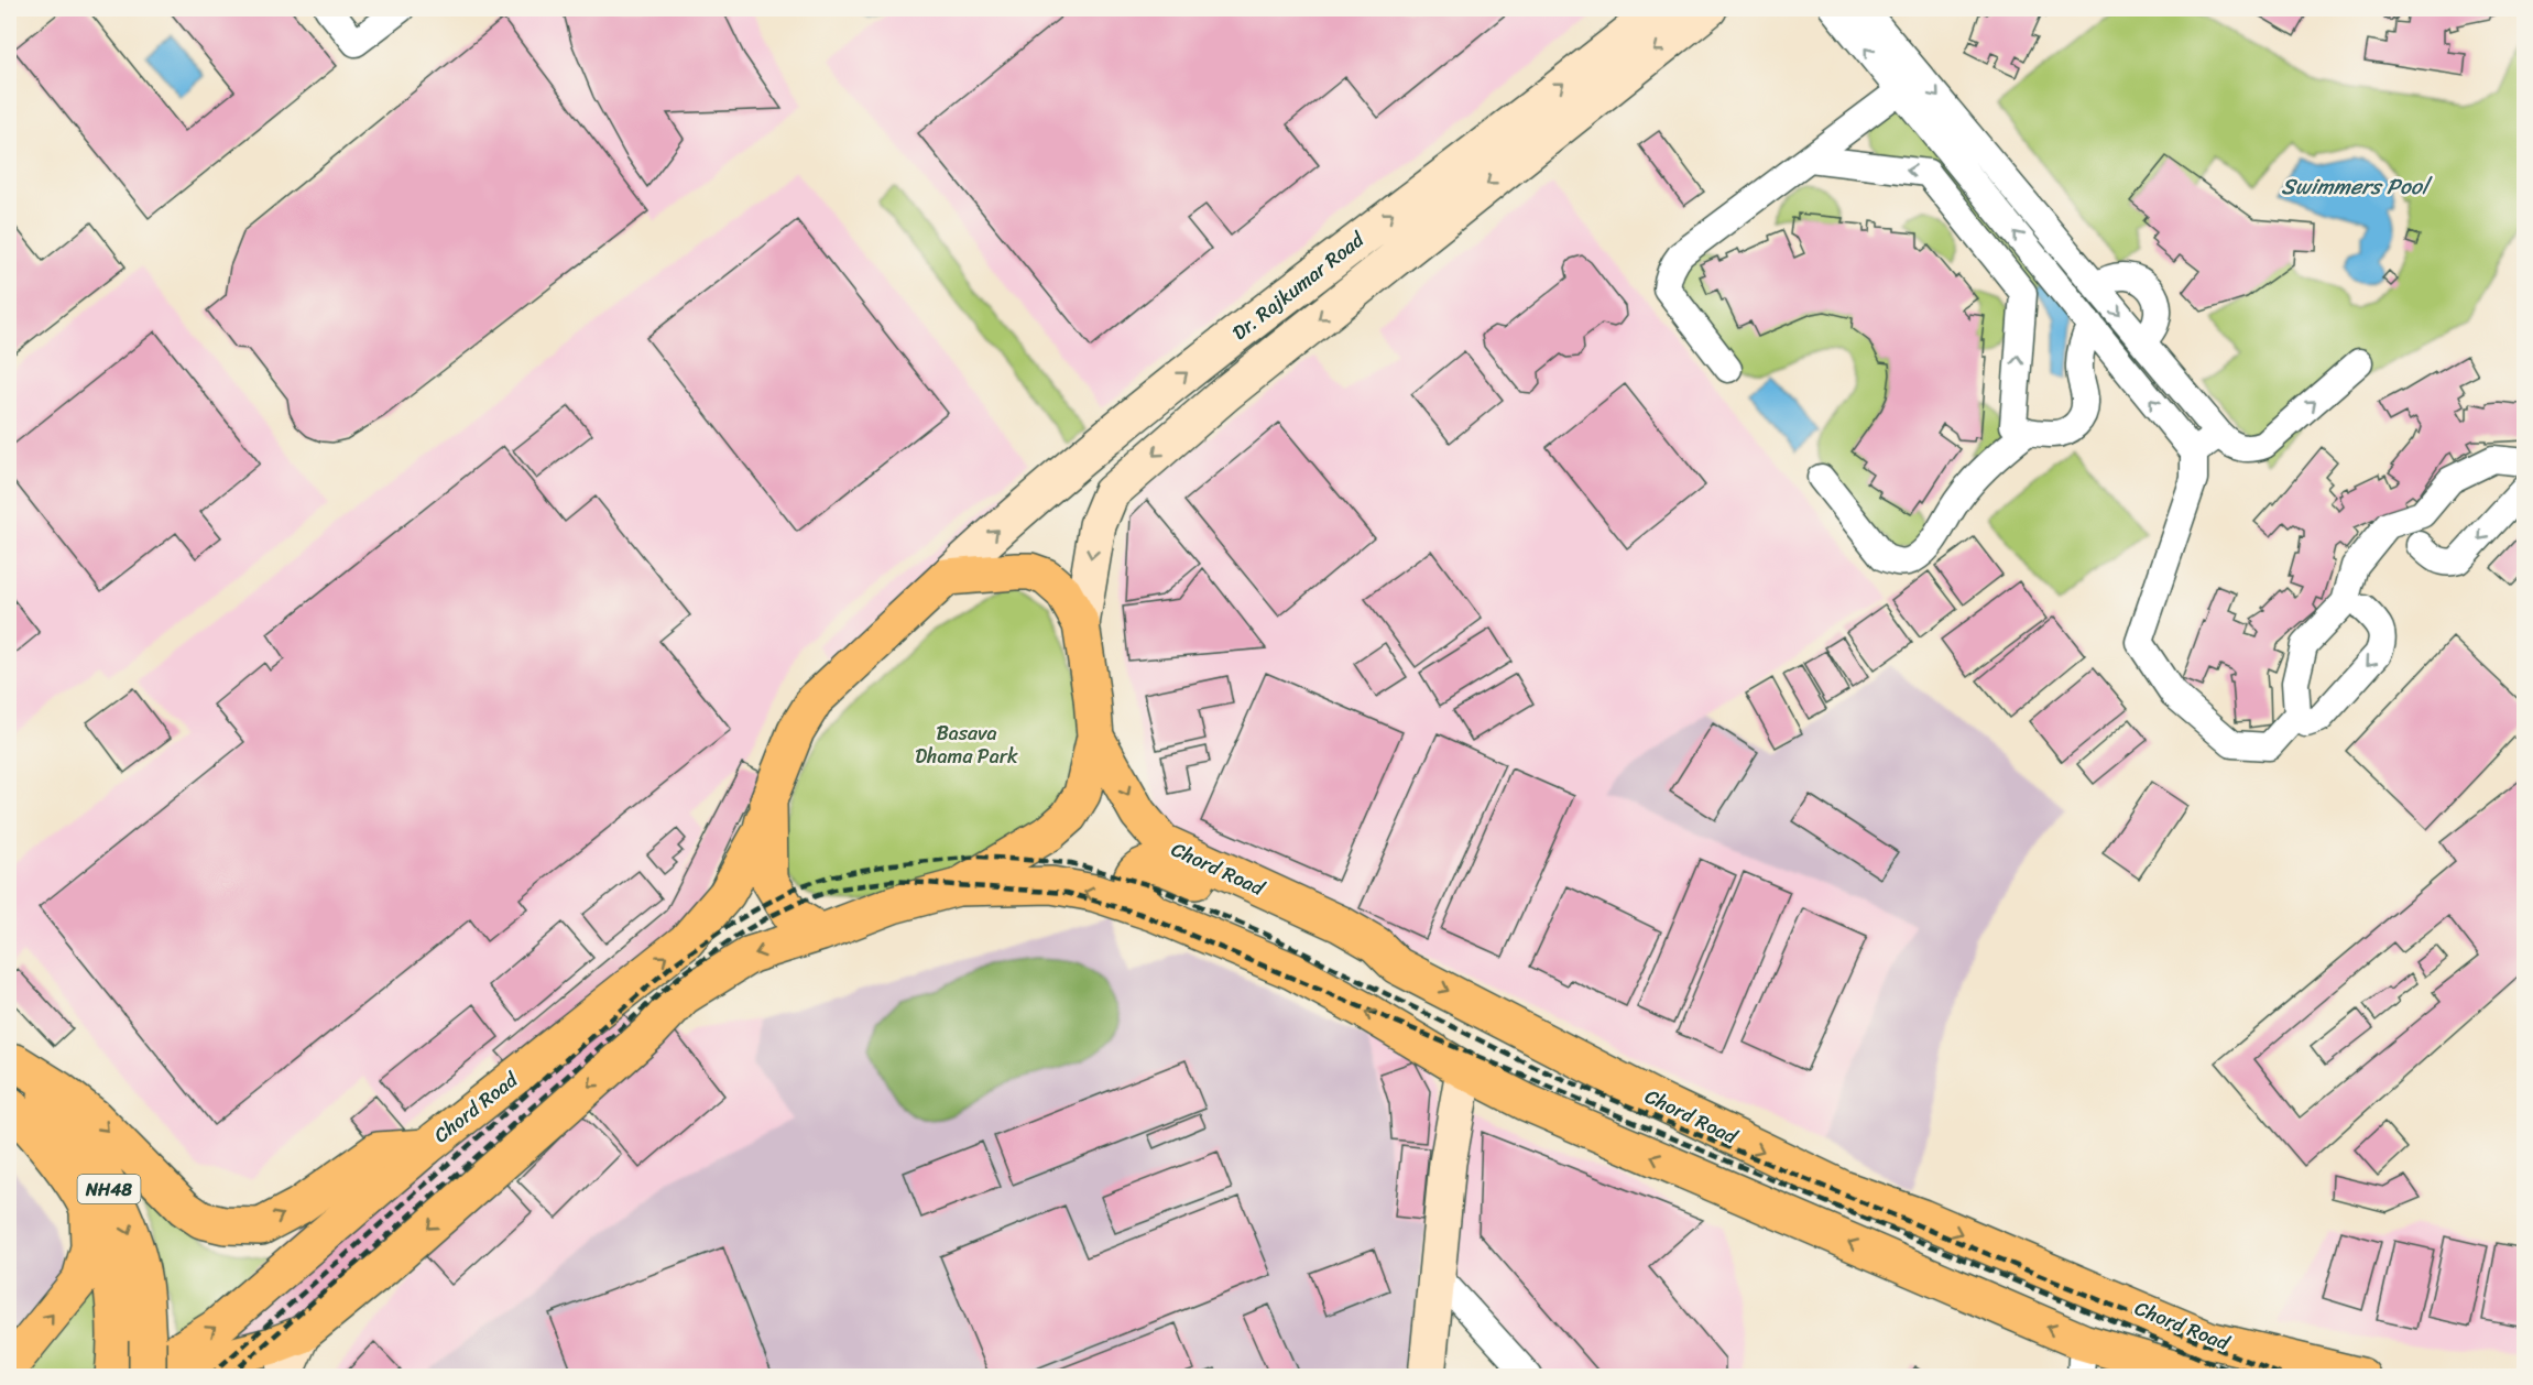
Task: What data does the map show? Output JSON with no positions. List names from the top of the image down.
{
  "streets": {
    "main road": ["Dr. Rajkumar Road", "Chord Road", "NH48"]
  },
  "water": ["Swimmers Pool"],
  "parks": ["Basava Dhama Park"]
}
